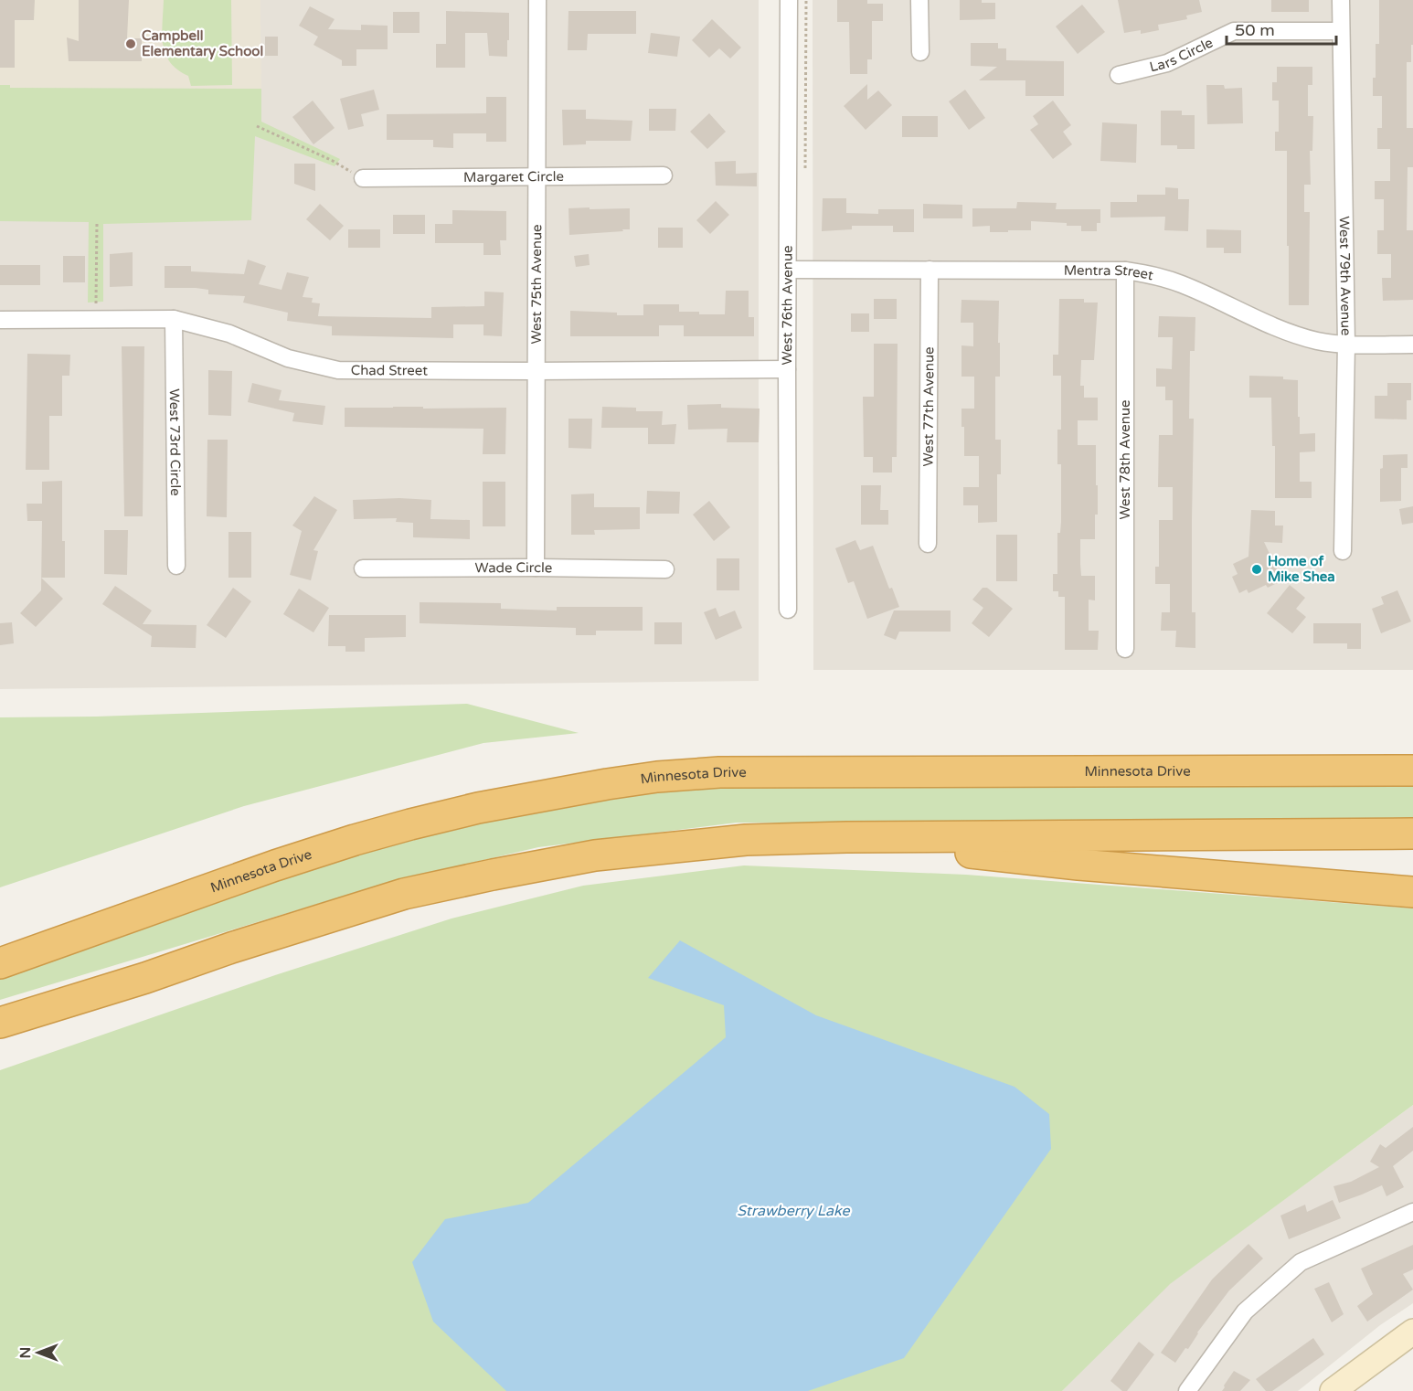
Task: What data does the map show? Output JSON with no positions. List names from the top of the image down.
{
  "streets": {
    "highway": ["Minnesota Drive"],
    "street": [
      "Lars Circle",
      "Margaret Circle",
      "Mentra Street",
      "West 79th Avenue",
      "West 75th Avenue",
      "West 76th Avenue",
      "Chad Street",
      "West 77th Avenue",
      "West 73rd Circle",
      "West 78th Avenue",
      "Wade Circle"
    ]
  },
  "crossings": [
    ["Lars Circle", "West 79th Avenue"],
    ["Margaret Circle", "West 75th Avenue"],
    ["Mentra Street", "West 79th Avenue"],
    ["Mentra Street", "West 76th Avenue"],
    ["Mentra Street", "West 77th Avenue"],
    ["Mentra Street", "West 78th Avenue"],
    ["West 75th Avenue", "Chad Street"],
    ["West 75th Avenue", "Wade Circle"],
    ["West 76th Avenue", "Chad Street"],
    ["Chad Street", "West 73rd Circle"]
  ],
  "water": ["Strawberry Lake"],
  "places": ["Campbell Elementary School", "Home of Mike Shea"],
  "scale_bar": "50 m",
  "north": "left"
}
